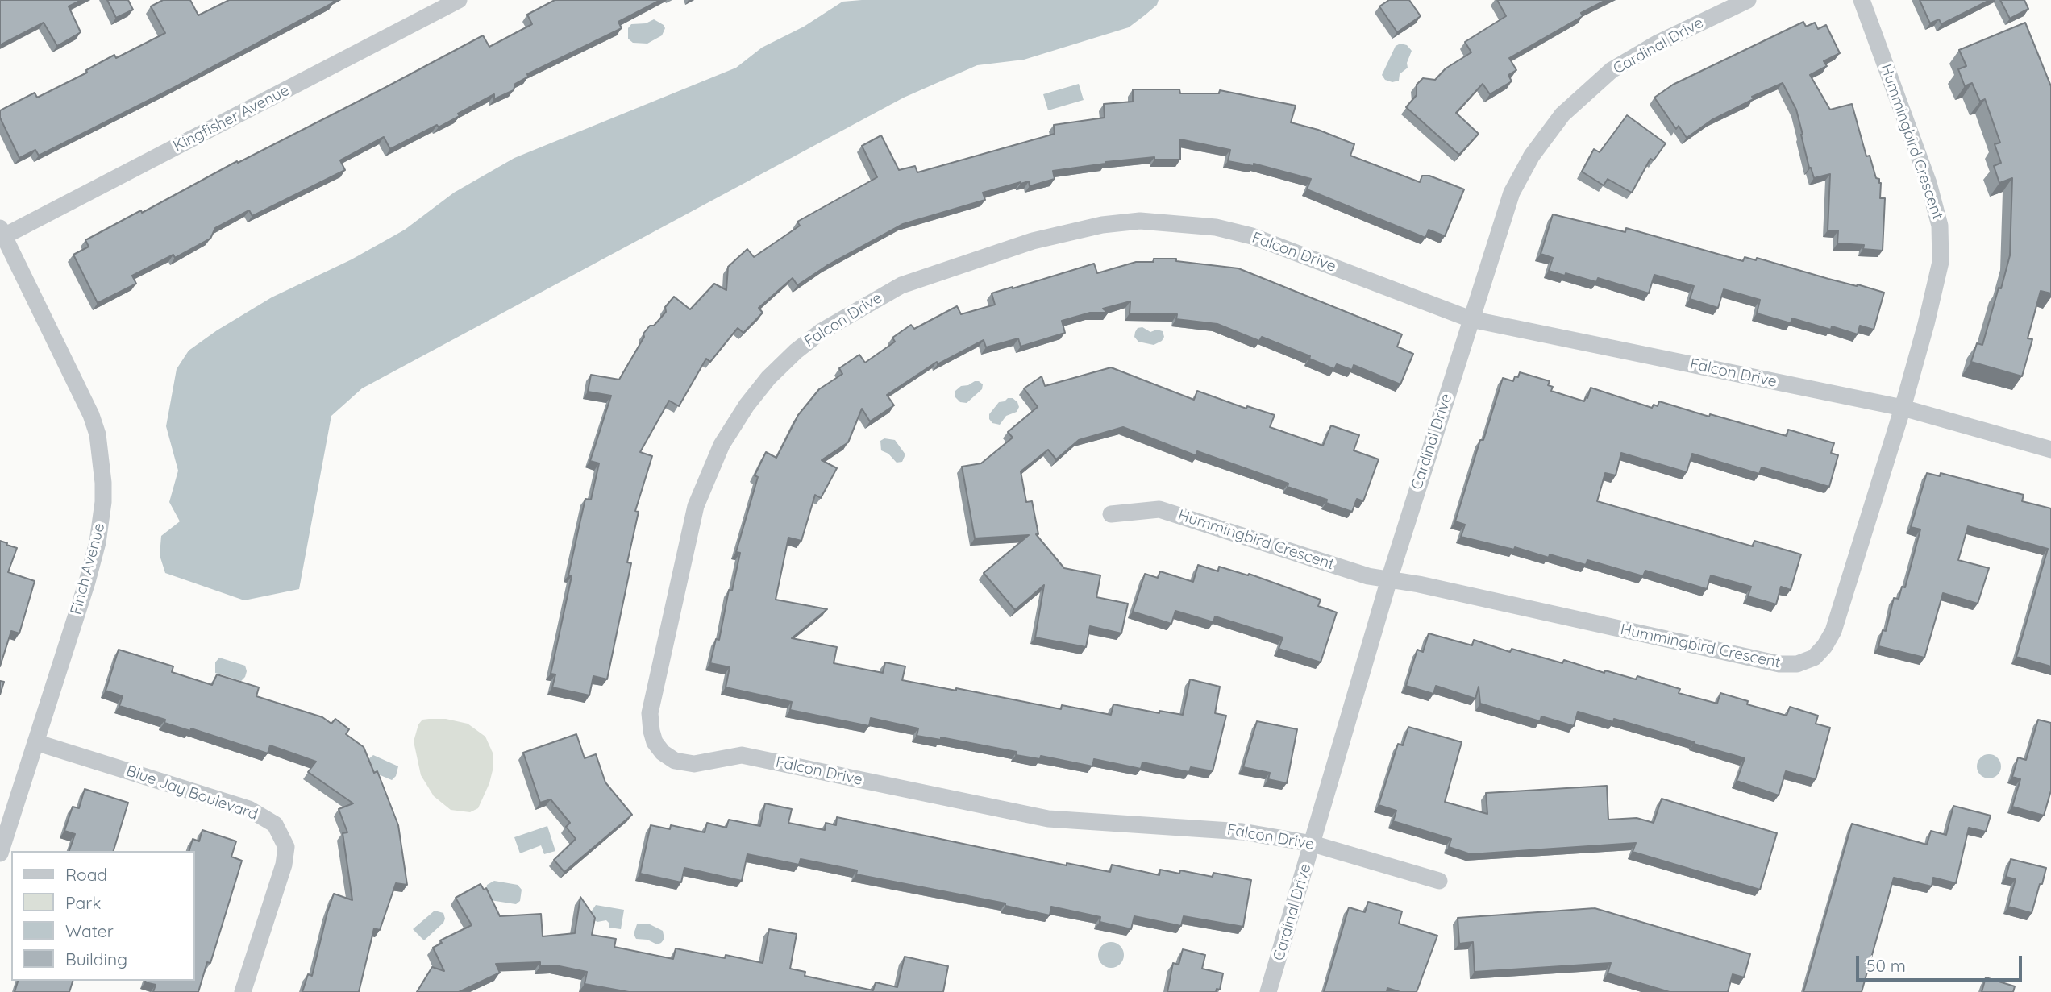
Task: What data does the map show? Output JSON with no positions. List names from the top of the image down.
{
  "streets": {
    "street": [
      "Cardinal Drive",
      "Kingfisher Avenue",
      "Hummingbird Crescent",
      "Falcon Drive",
      "Finch Avenue",
      "Blue Jay Boulevard"
    ]
  },
  "crossings": [
    ["Cardinal Drive", "Hummingbird Crescent"],
    ["Cardinal Drive", "Falcon Drive"],
    ["Kingfisher Avenue", "Finch Avenue"],
    ["Hummingbird Crescent", "Falcon Drive"],
    ["Finch Avenue", "Blue Jay Boulevard"]
  ],
  "legend": [
    "Road",
    "Park",
    "Water",
    "Building"
  ],
  "scale_bar": "50 m"
}
